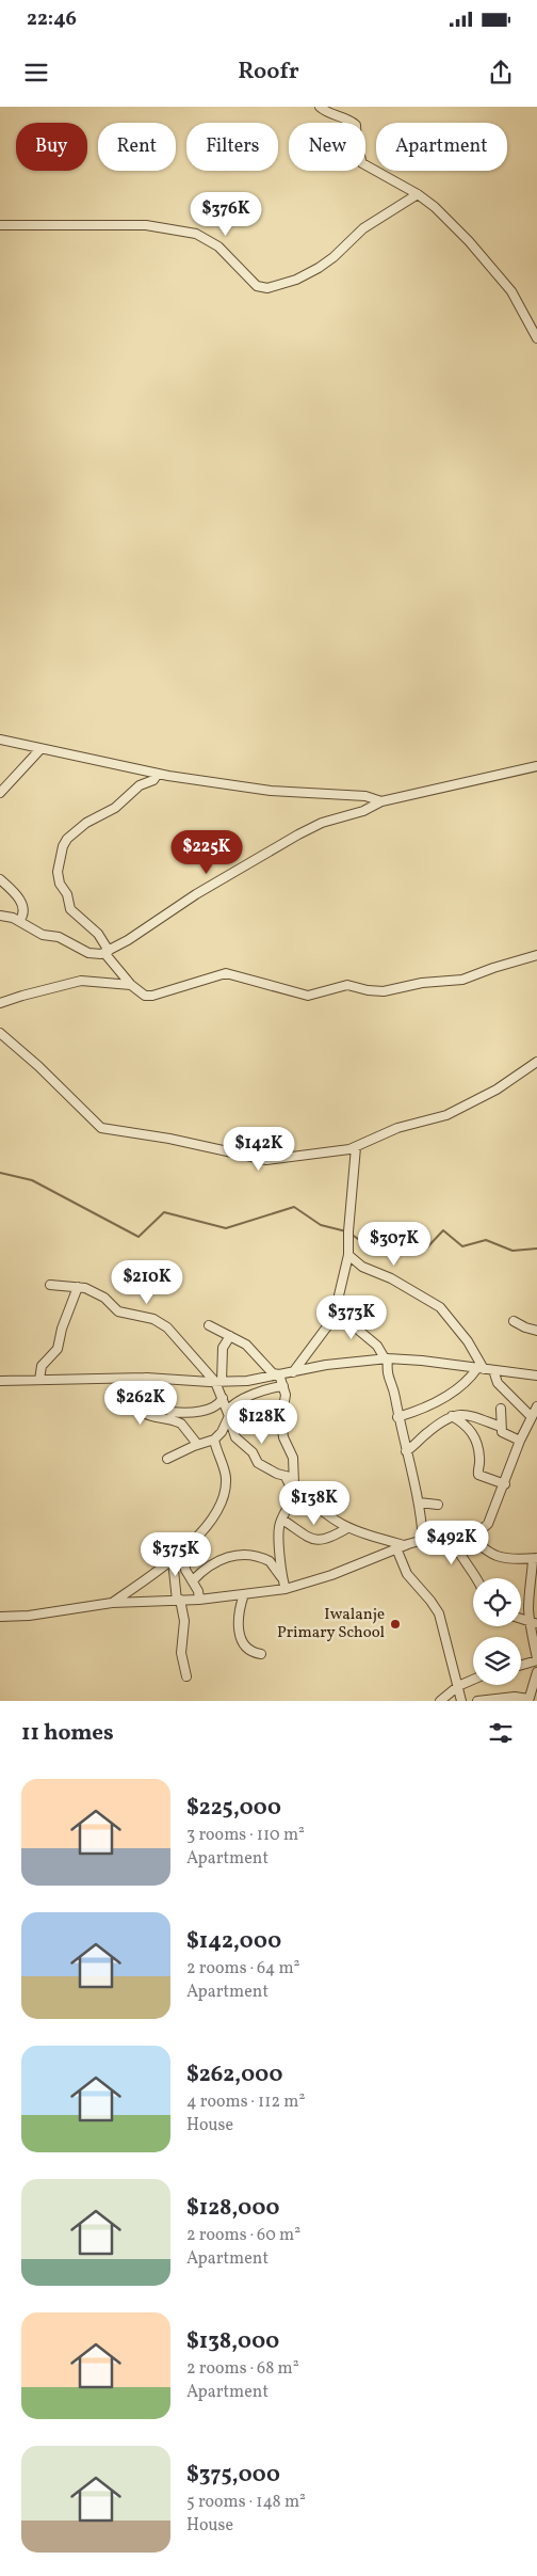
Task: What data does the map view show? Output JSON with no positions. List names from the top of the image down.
{
  "places": ["Iwalanje Primary School"],
  "page": {
    "status": "22:46",
    "header": "Roofr",
    "chip": [
      "Buy",
      "Rent",
      "Filters",
      "New",
      "Apartment"
    ],
    "price": [
      "$376K",
      "$225K",
      "$142K",
      "$307K",
      "$210K",
      "$373K",
      "$262K",
      "$128K",
      "$138K",
      "$492K",
      "$375K"
    ],
    "heading": "11 homes",
    "list": [
      {
        "name": "$225,000",
        "note": "3 rooms · 110 m² · Apartment"
      },
      {
        "name": "$142,000",
        "note": "2 rooms · 64 m² · Apartment"
      },
      {
        "name": "$262,000",
        "note": "4 rooms · 112 m² · House"
      },
      {
        "name": "$128,000",
        "note": "2 rooms · 60 m² · Apartment"
      },
      {
        "name": "$138,000",
        "note": "2 rooms · 68 m² · Apartment"
      },
      {
        "name": "$375,000",
        "note": "5 rooms · 148 m² · House"
      }
    ]
  }
}
